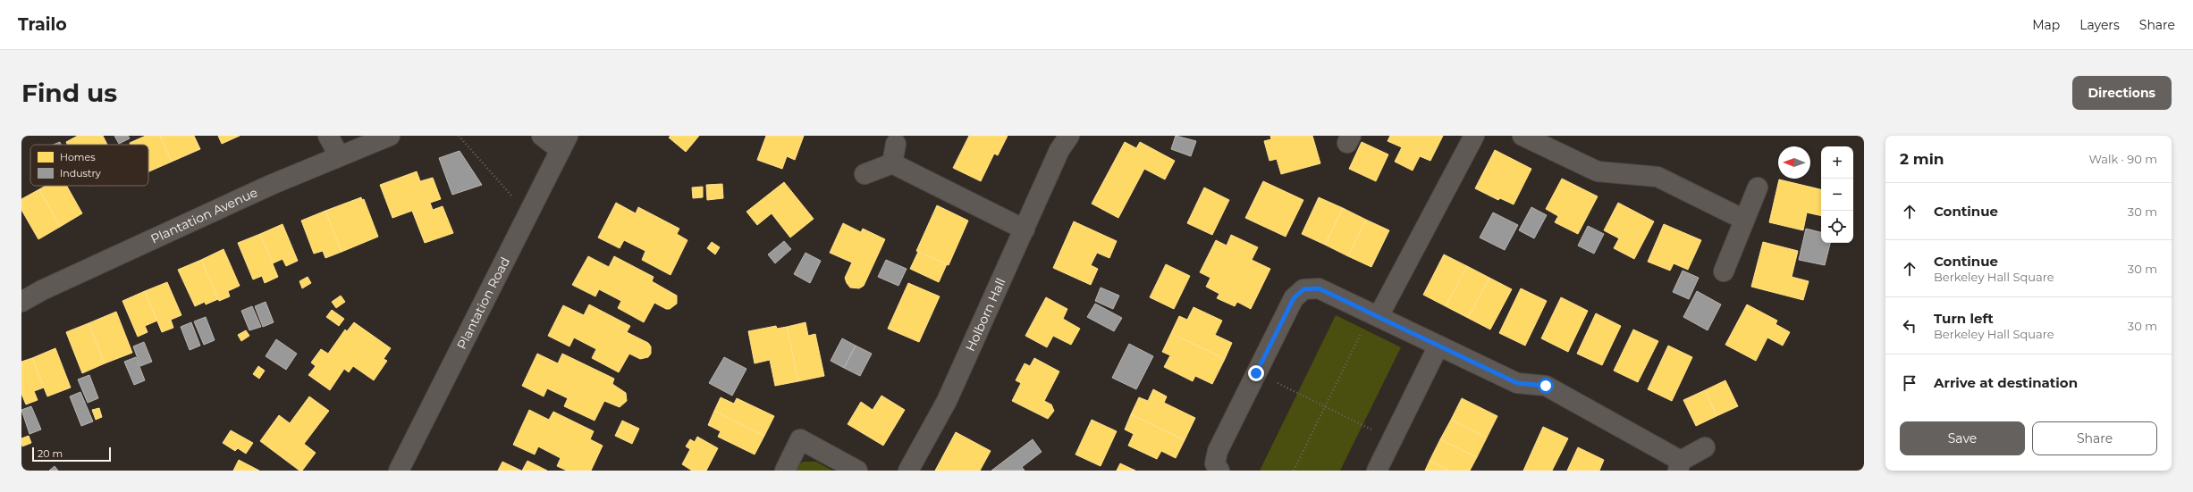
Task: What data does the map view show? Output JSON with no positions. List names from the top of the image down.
{
  "streets": {
    "street": ["Plantation Avenue", "Plantation Road", "Holborn Hall"]
  },
  "legend": ["Homes", "Industry"],
  "scale_bar": "20 m",
  "north": "left",
  "page": {
    "header": "Trailo",
    "nav": ["Map", "Layers", "Share"],
    "buttons": [
      "Directions",
      ["Save", "Share"]
    ],
    "title": "Find us",
    "heading": ["2 min", "Walk · 90 m"],
    "map_buttons": ["+", "−"],
    "list": [
      ["Continue", "30 m"],
      ["Continue", "Berkeley Hall Square", "30 m"],
      ["Turn left", "Berkeley Hall Square", "30 m"],
      "Arrive at destination"
    ],
    "scale": "20 m"
  }
}
